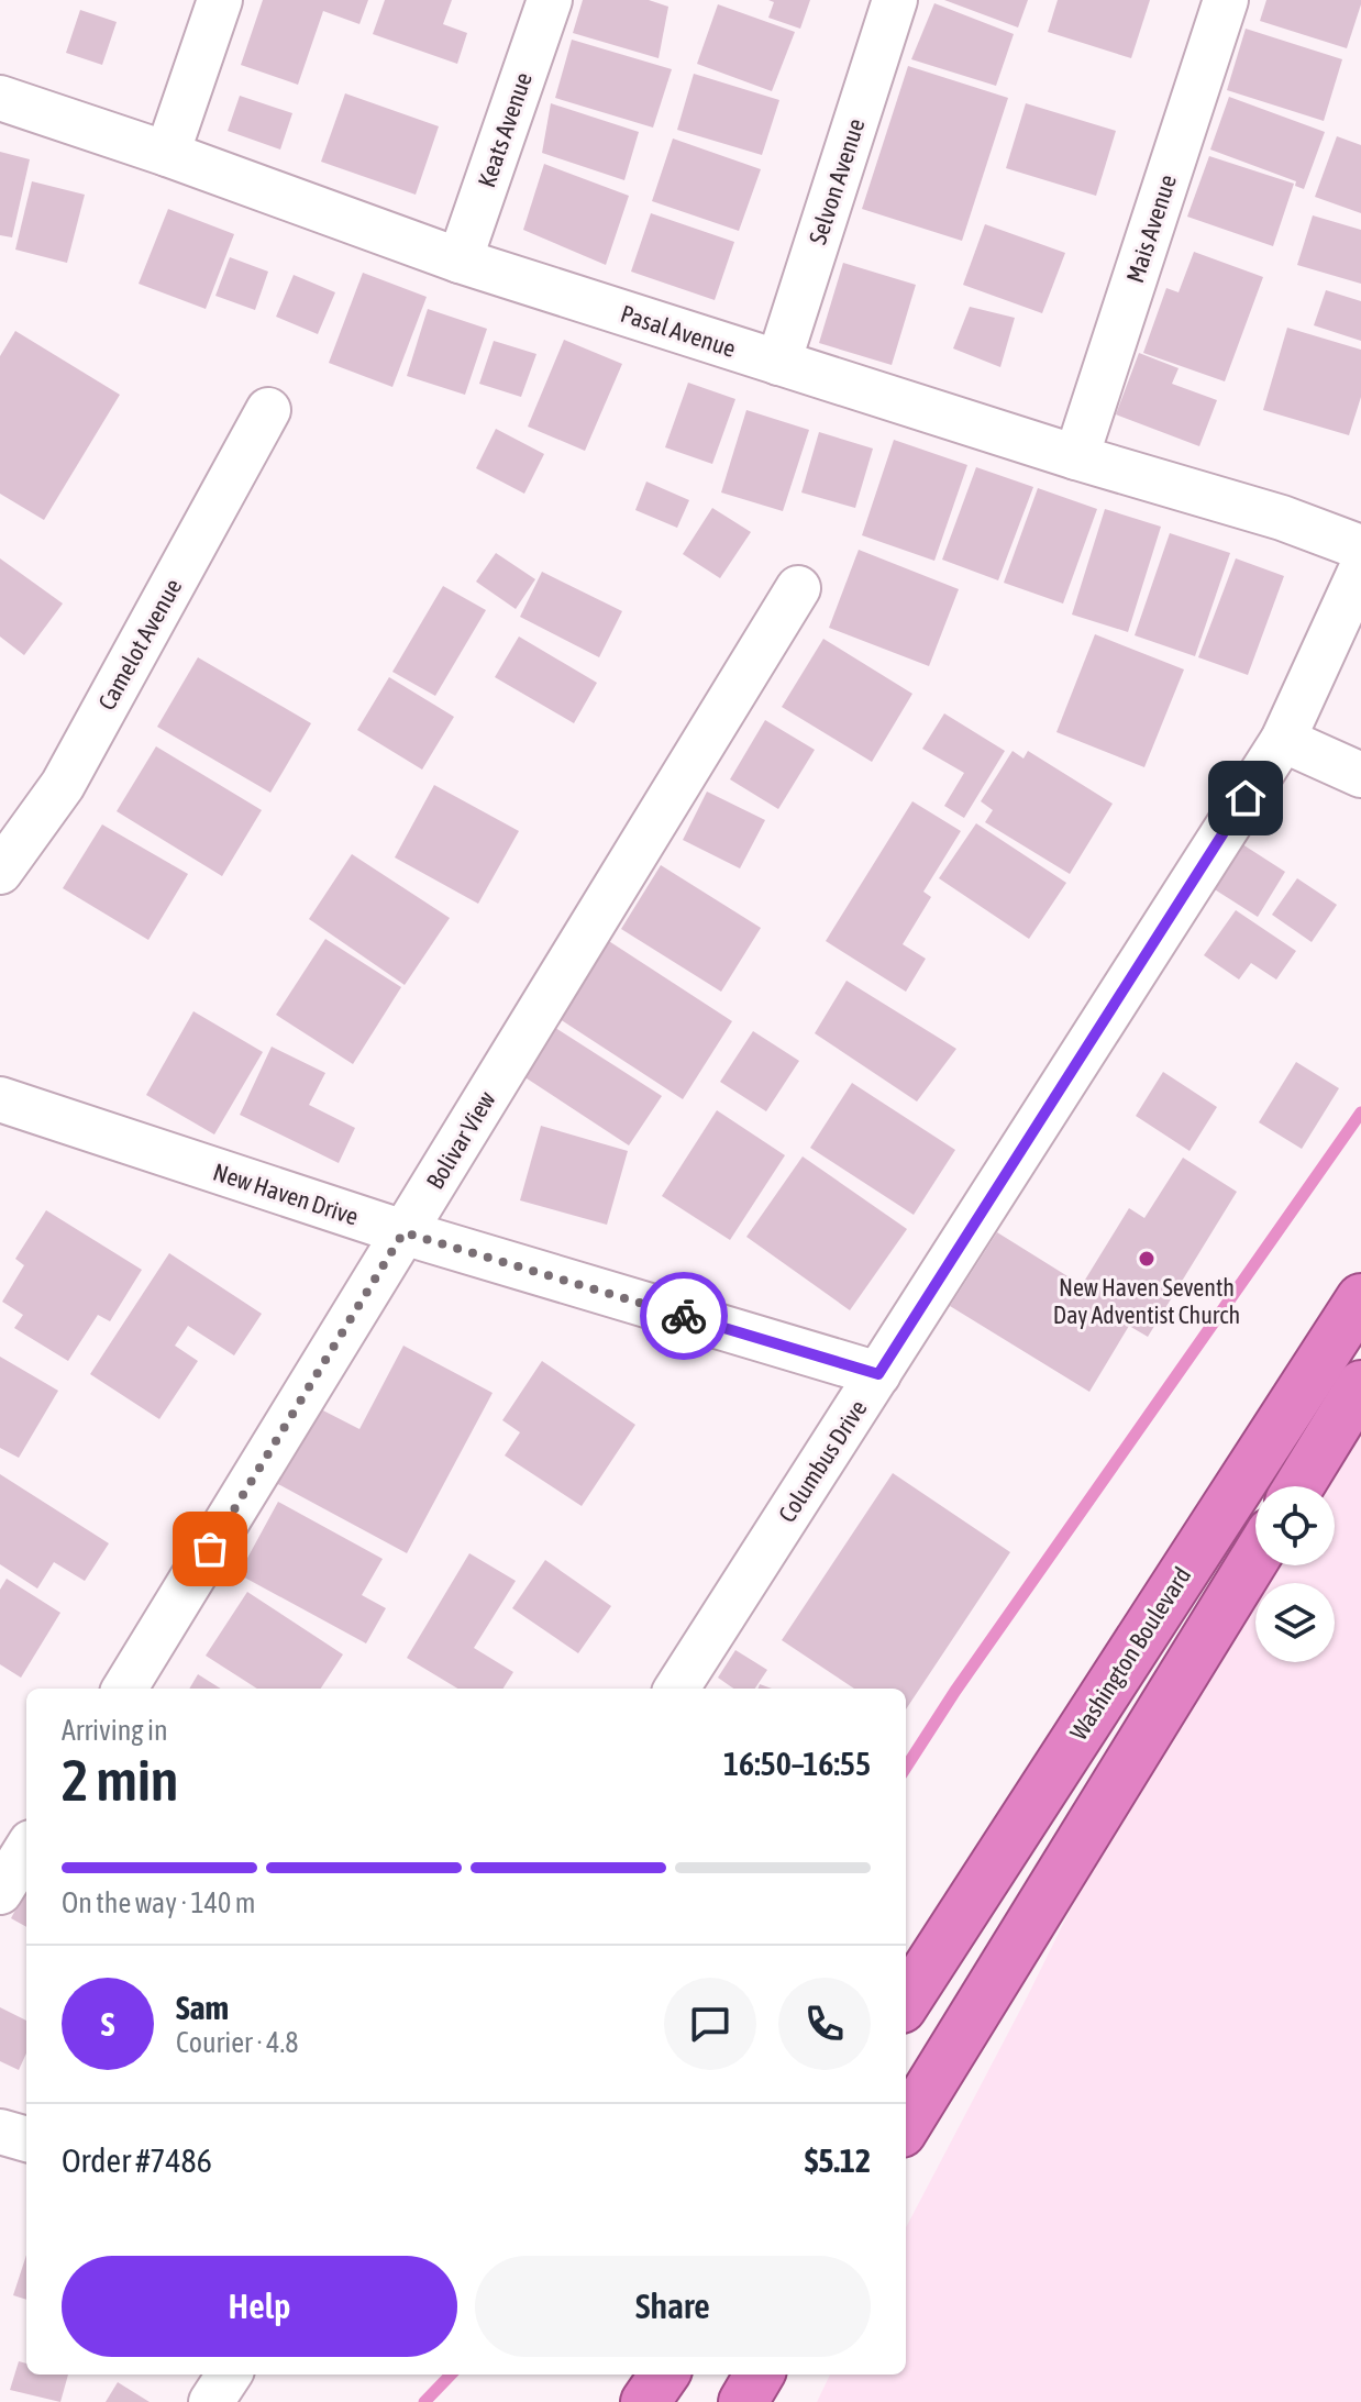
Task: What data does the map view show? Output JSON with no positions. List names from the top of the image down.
{
  "streets": {
    "highway": ["Washington Boulevard"],
    "street": [
      "Keats Avenue",
      "Selvon Avenue",
      "Mais Avenue",
      "Pasal Avenue",
      "Camelot Avenue",
      "Bolivar View",
      "New Haven Drive",
      "Columbus Drive"
    ]
  },
  "crossings": [
    ["Keats Avenue", "Pasal Avenue"],
    ["Selvon Avenue", "Pasal Avenue"],
    ["Mais Avenue", "Pasal Avenue"],
    ["Bolivar View", "New Haven Drive"],
    ["New Haven Drive", "Columbus Drive"]
  ],
  "places": ["New Haven Seventh Day Adventist Church"],
  "page": {
    "heading": ["2 min", "Arriving in", "16:50–16:55"],
    "panel": [
      "Sam",
      "Courier · 4.8",
      "Order #7486",
      "$5.12"
    ],
    "bar": "On the way · 140 m",
    "round": "S",
    "buttons": ["Help", "Share"]
  }
}
